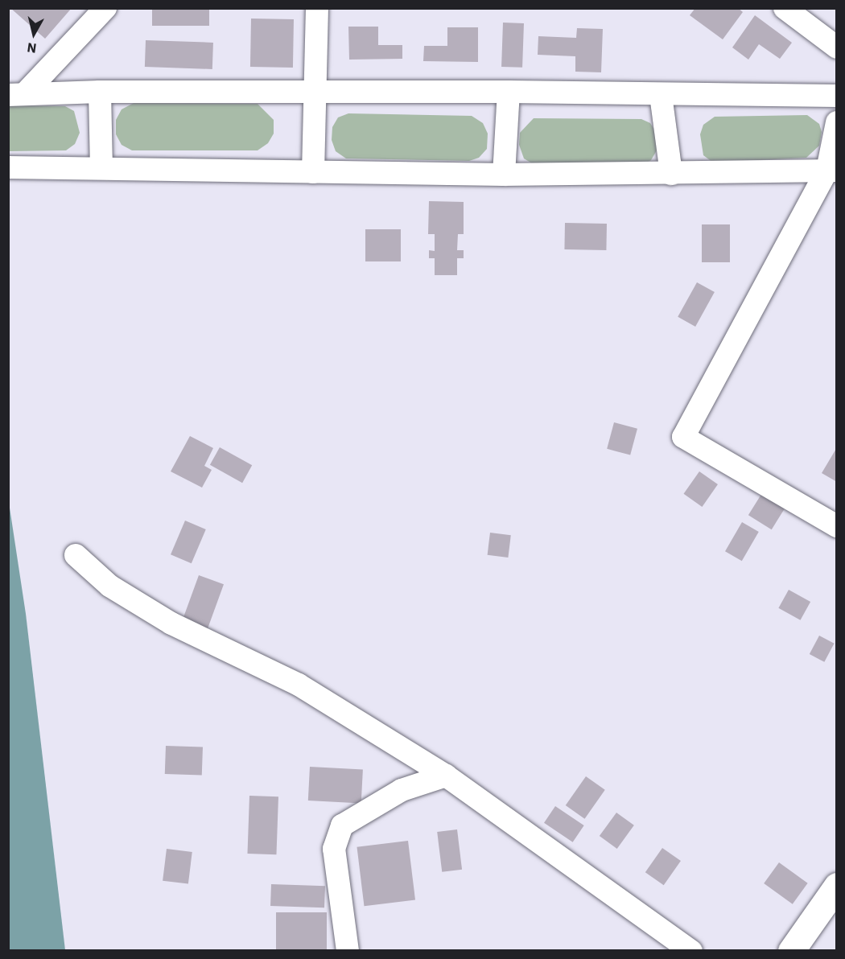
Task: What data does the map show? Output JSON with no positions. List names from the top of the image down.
{
  "north": "bottom"
}
